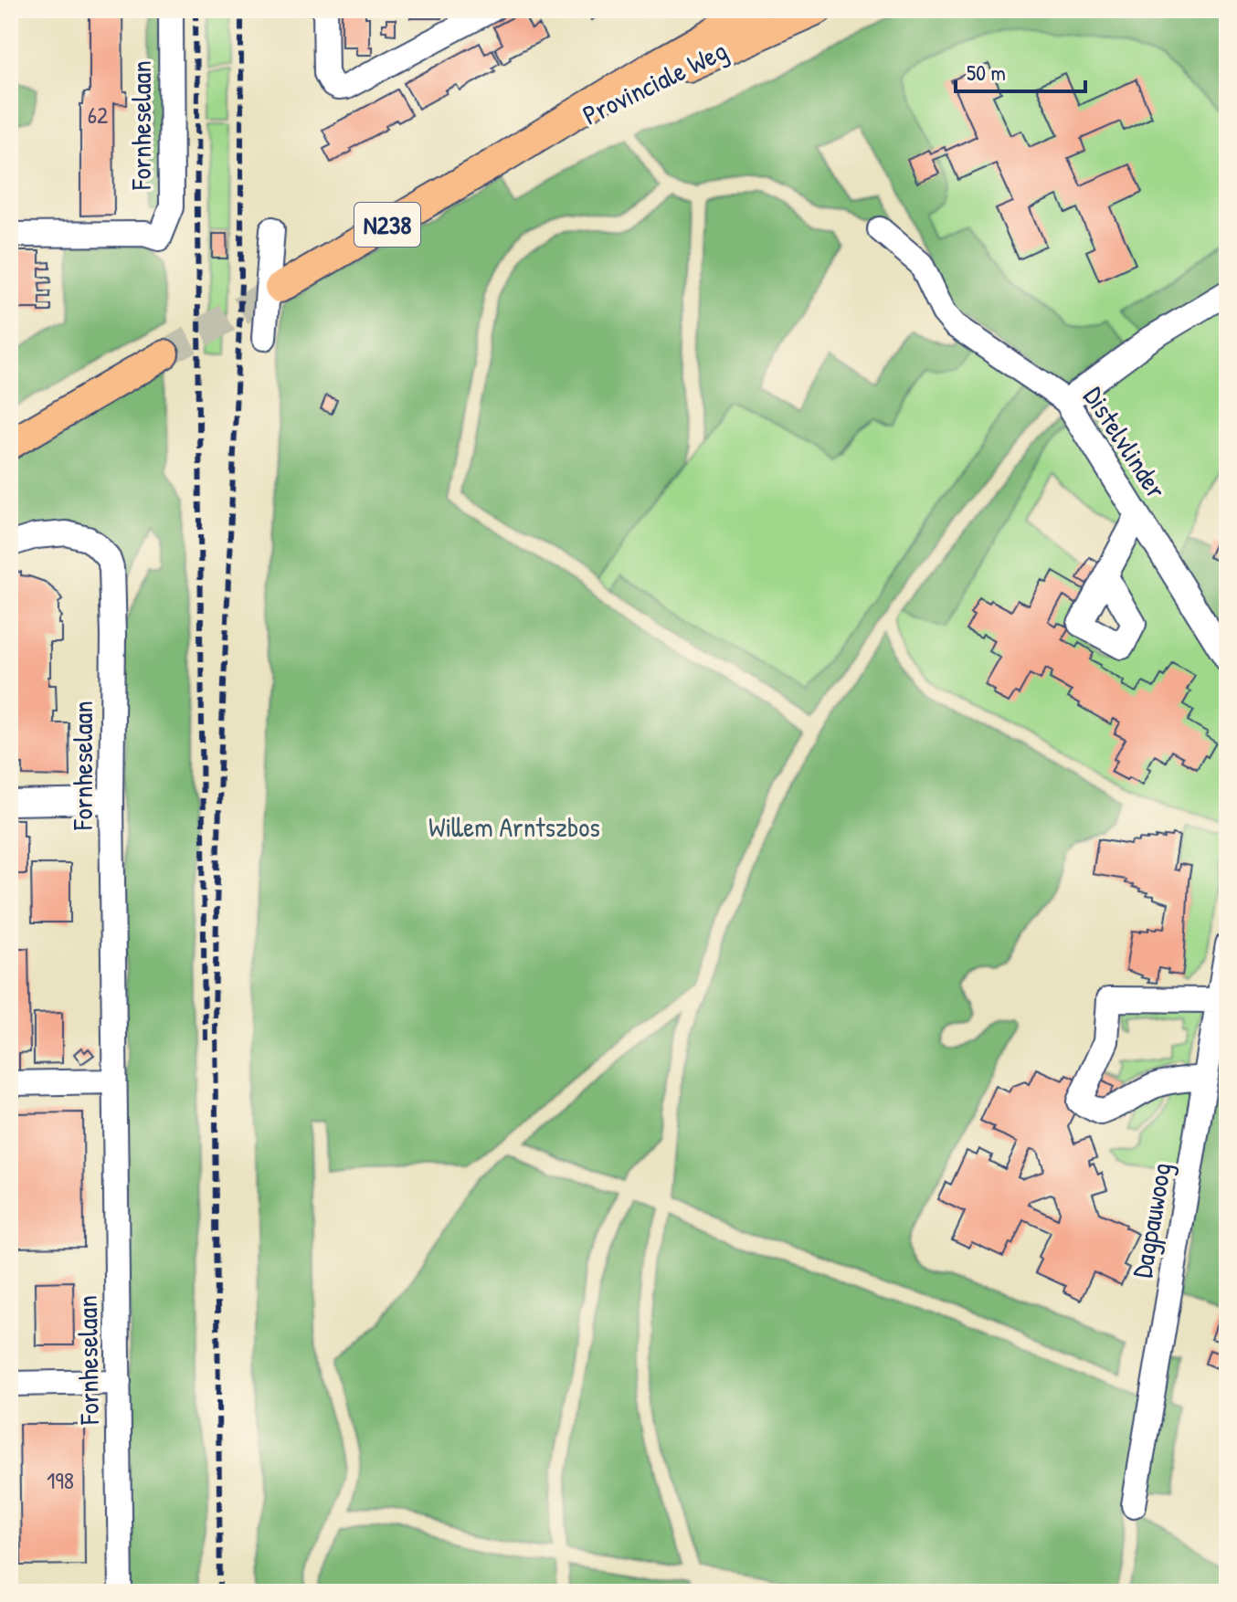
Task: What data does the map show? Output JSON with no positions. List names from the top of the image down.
{
  "streets": {
    "main road": ["Provinciale Weg", "N238"],
    "street": ["Fornheselaan", "Distelvlinder", "Dagpauwoog"]
  },
  "parks": ["Willem Arntszbos"],
  "house_numbers": ["62", "198"],
  "scale_bar": "50 m"
}
